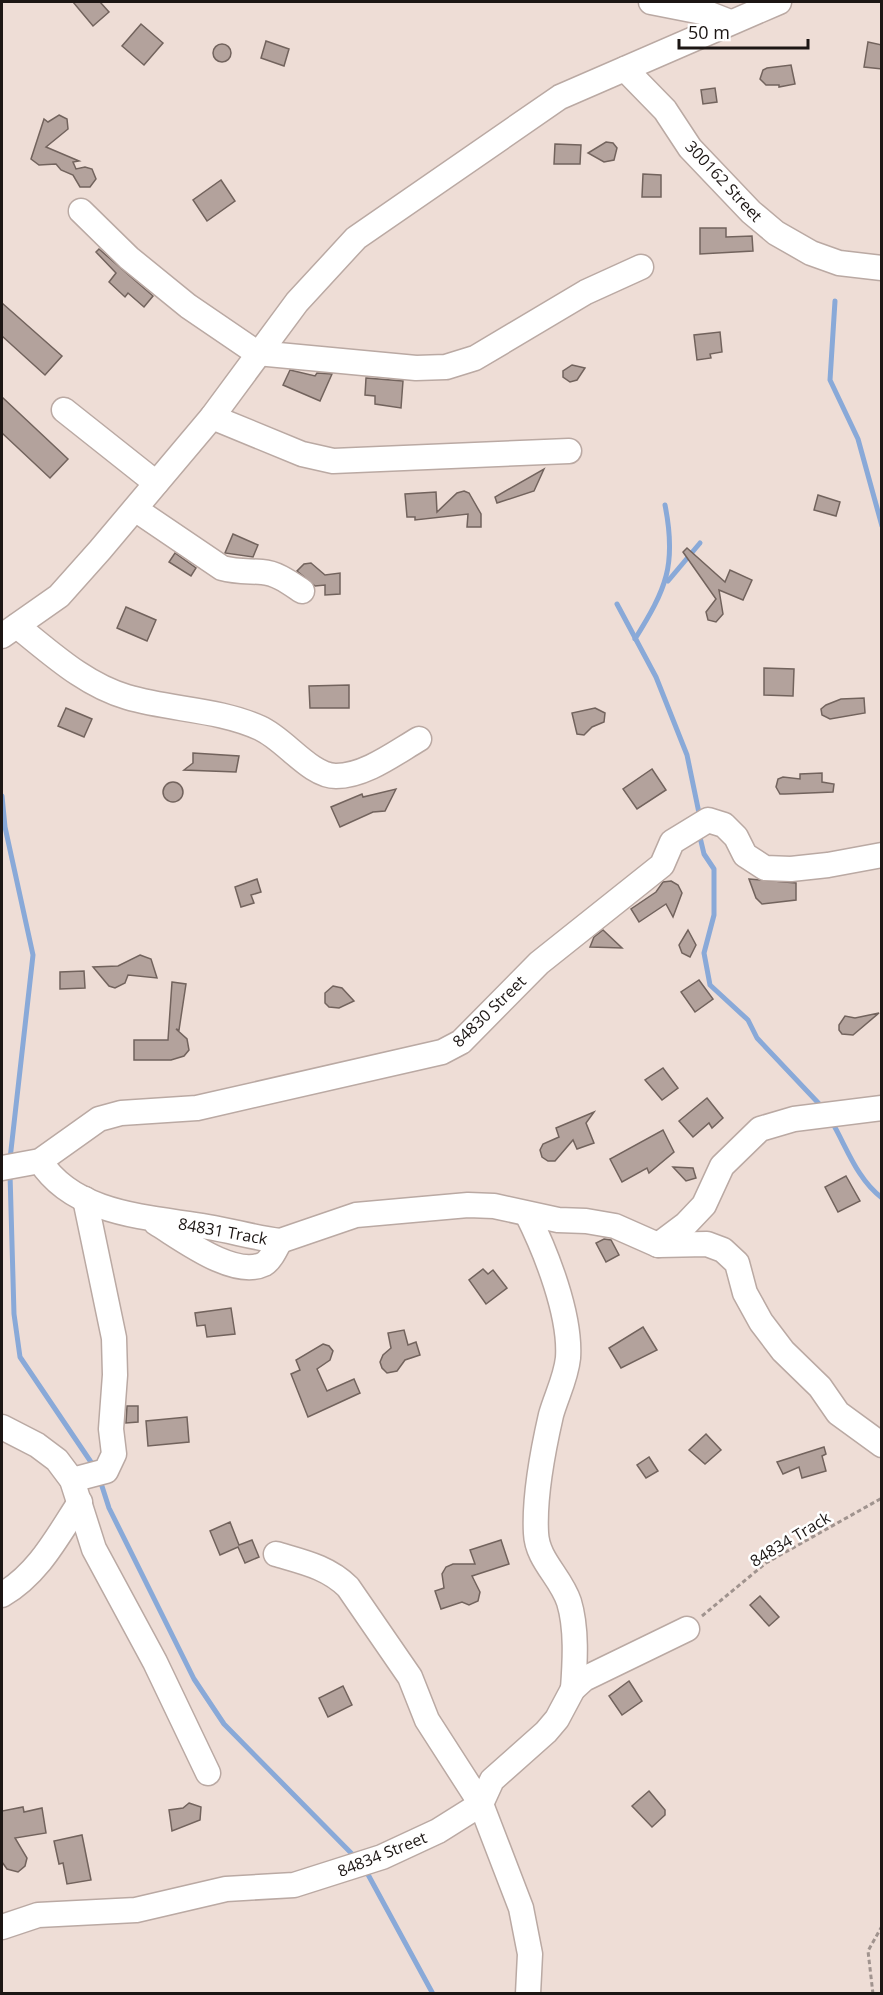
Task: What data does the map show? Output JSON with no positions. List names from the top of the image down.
{
  "streets": {
    "street": [
      "300162 Street",
      "84830 Street",
      "84831 Track",
      "84834 Street"
    ],
    "path": ["84834 Track"]
  },
  "crossings": [
    ["84830 Street", "84831 Track"]
  ],
  "scale_bar": "50 m"
}
